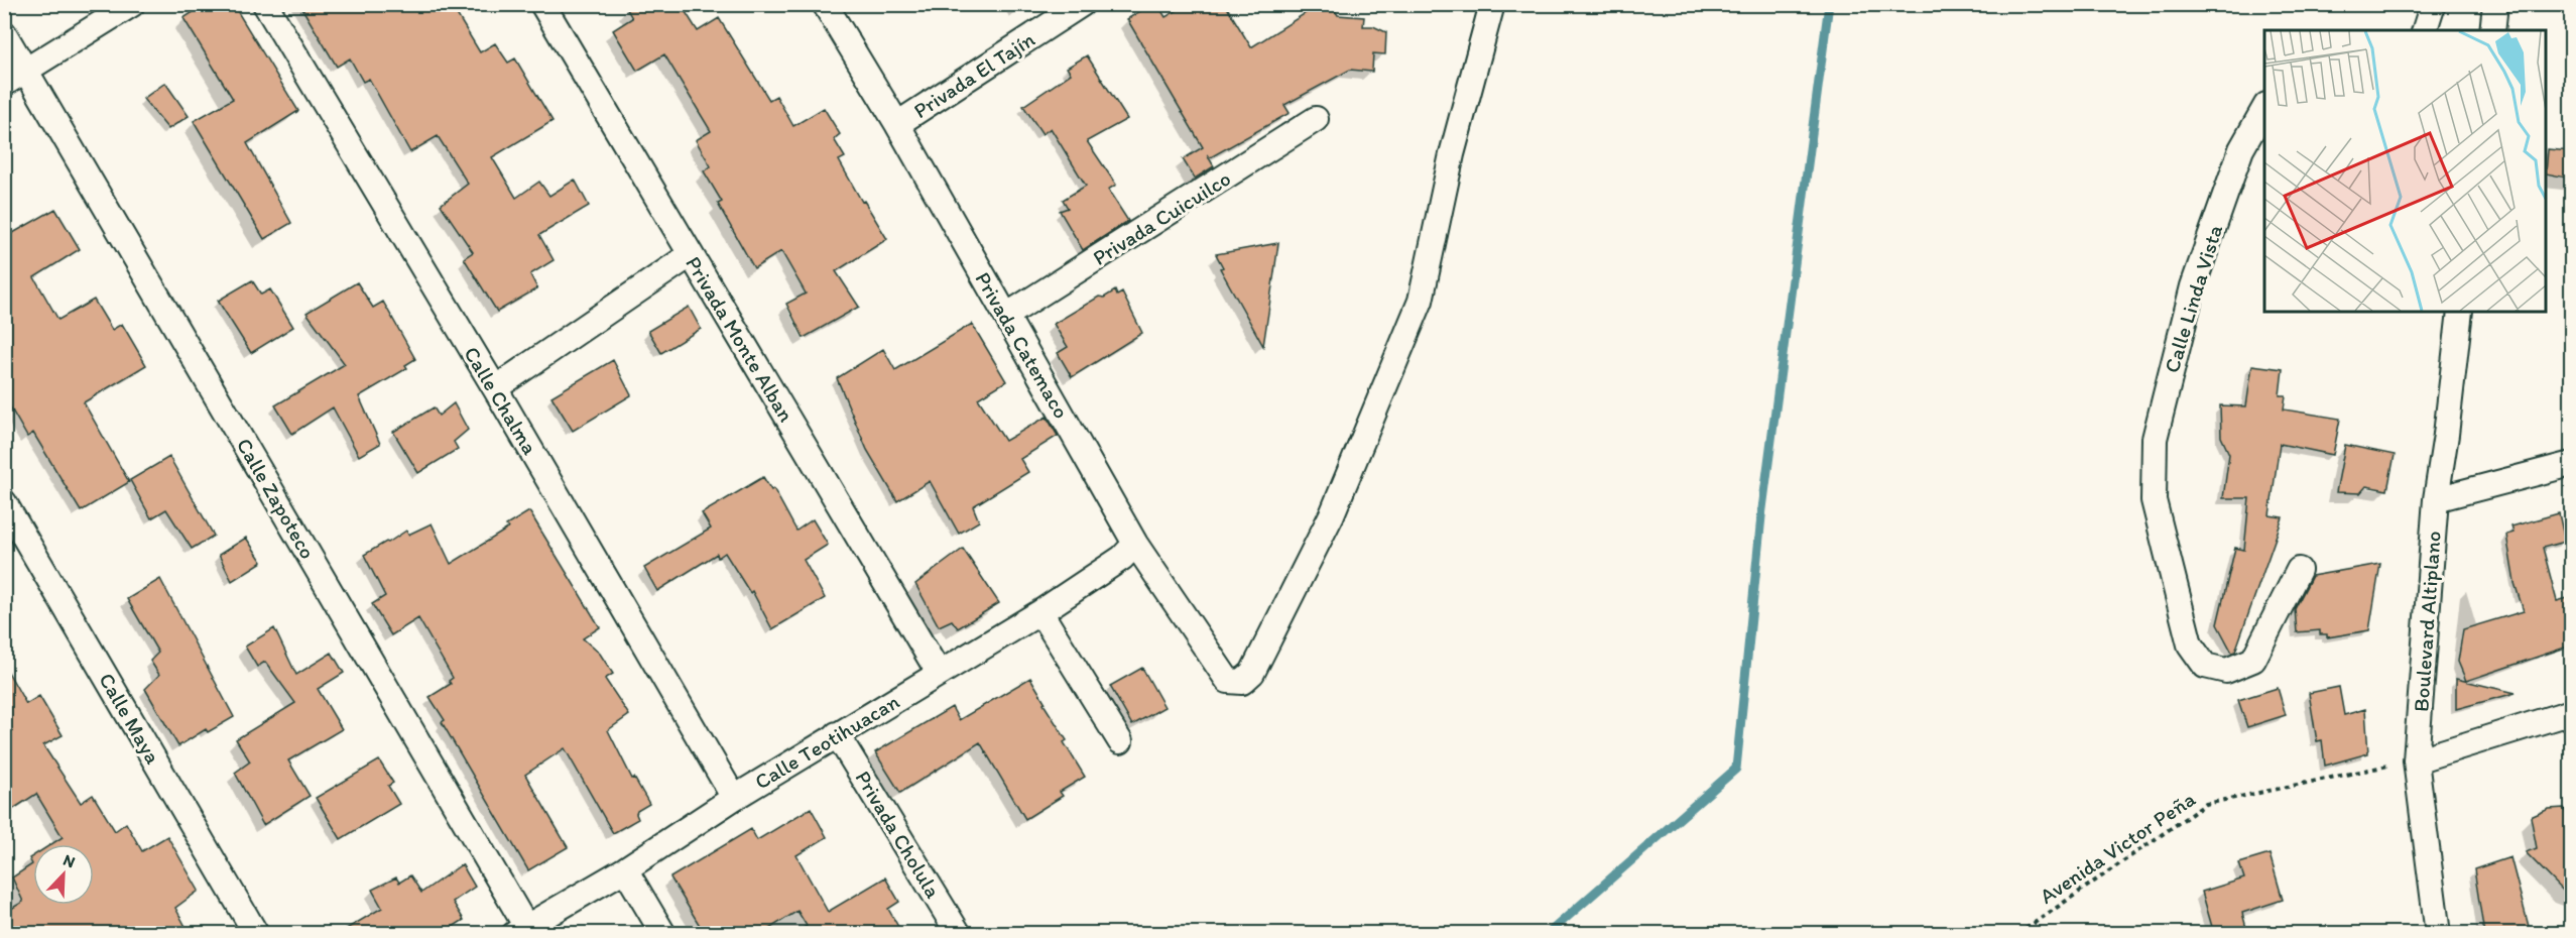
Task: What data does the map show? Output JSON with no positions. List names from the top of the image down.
{
  "streets": {
    "street": [
      "Privada El Tajín",
      "Privada Cuicuilco",
      "Calle Linda Vista",
      "Privada Monte Alban",
      "Privada Catemaco",
      "Calle Chalma",
      "Calle Zapoteco",
      "Boulevard Altiplano",
      "Calle Maya",
      "Calle Teotihuacan",
      "Privada Cholula"
    ],
    "path": ["Avenida Victor Peña"]
  },
  "crossings": [
    ["Privada El Tajín", "Privada Catemaco"],
    ["Privada Cuicuilco", "Privada Catemaco"],
    ["Privada Monte Alban", "Calle Teotihuacan"],
    ["Privada Catemaco", "Calle Teotihuacan"],
    ["Calle Chalma", "Calle Teotihuacan"],
    ["Calle Zapoteco", "Calle Teotihuacan"],
    ["Boulevard Altiplano", "Avenida Victor Peña"],
    ["Calle Teotihuacan", "Privada Cholula"]
  ],
  "north": "top right"
}
